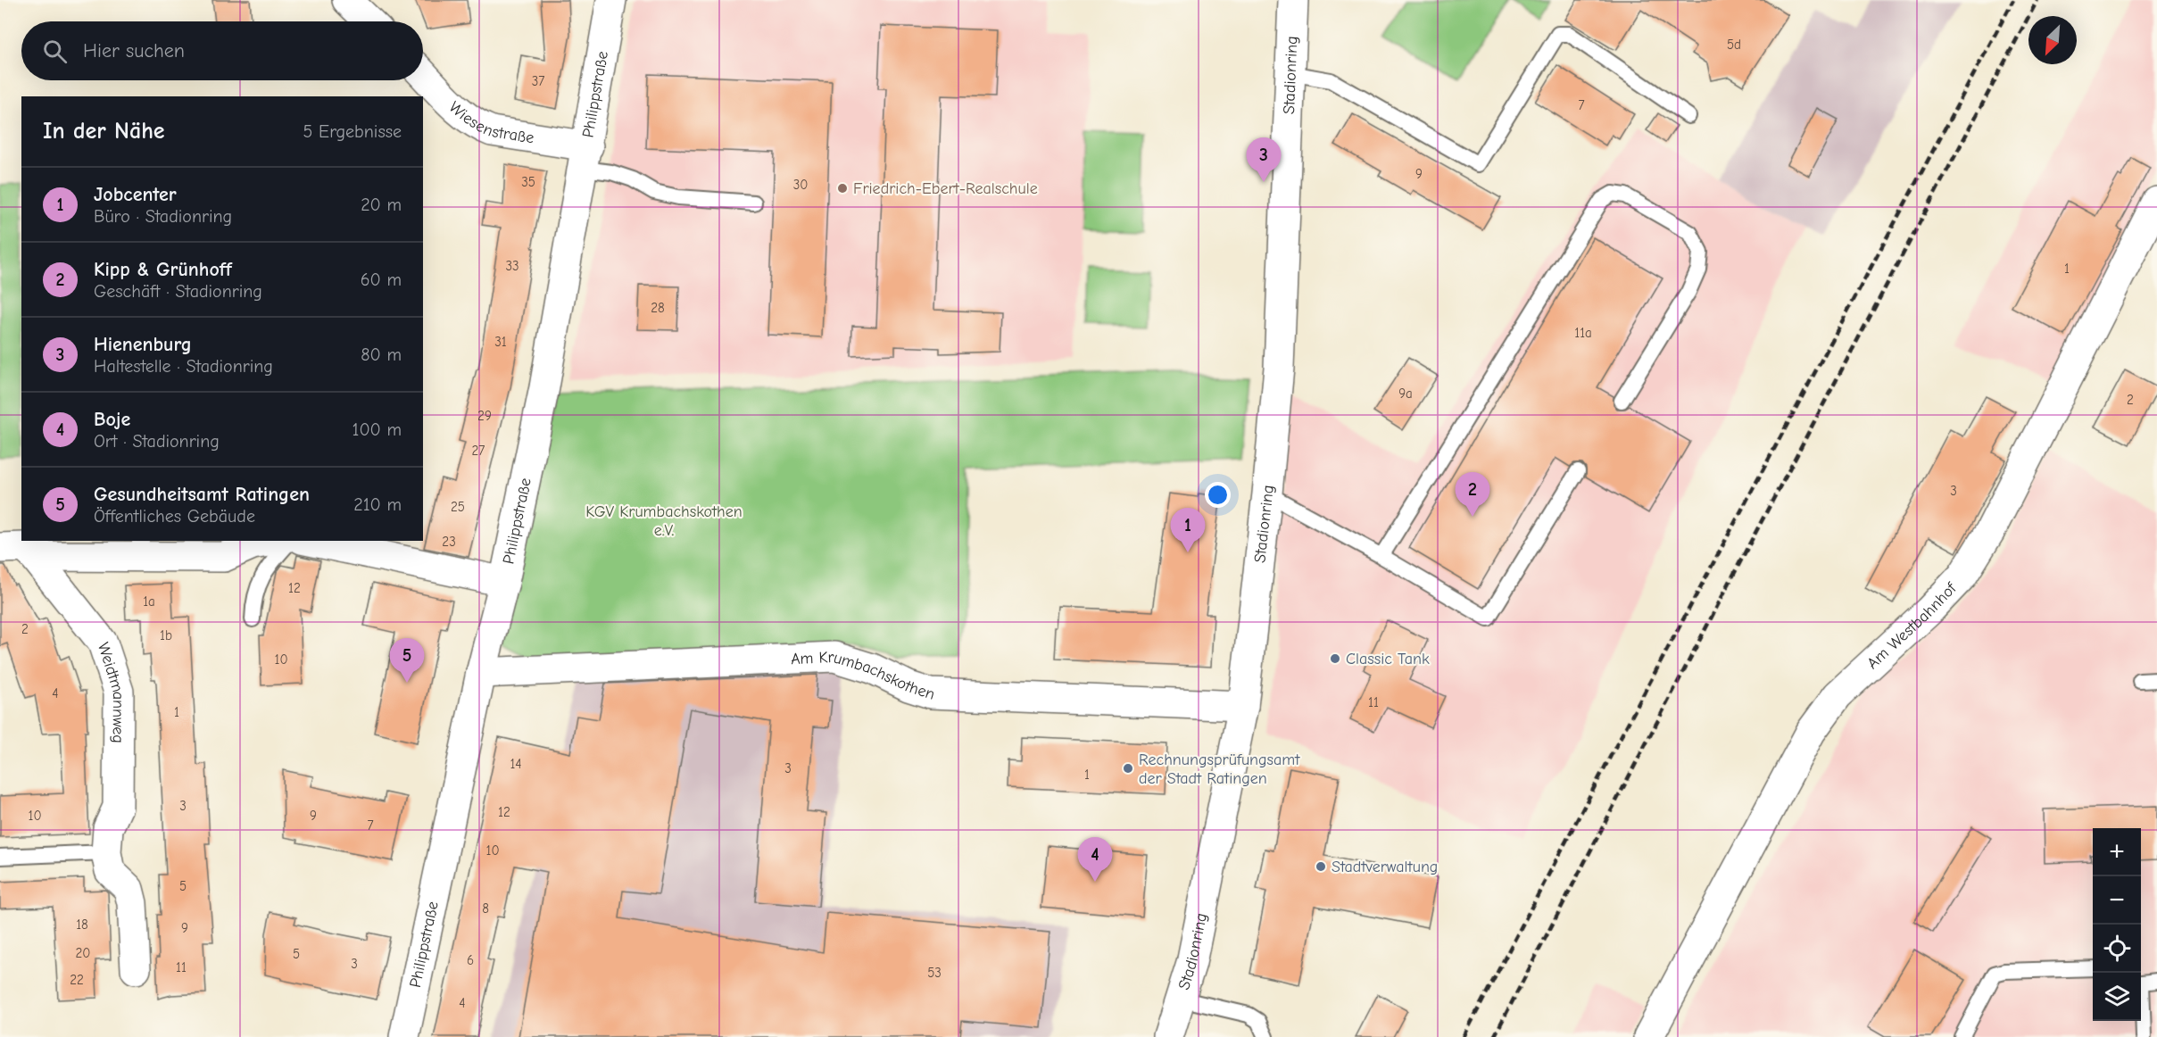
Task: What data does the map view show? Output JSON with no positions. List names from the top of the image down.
{
  "streets": {
    "street": [
      "Stadionring",
      "Philippstraße",
      "Wiesenstraße",
      "Am Westbahnhof",
      "Am Krumbachskothen",
      "Weidtmannweg"
    ]
  },
  "crossings": [
    ["Stadionring", "Am Krumbachskothen"],
    ["Philippstraße", "Wiesenstraße"],
    ["Philippstraße", "Am Krumbachskothen"]
  ],
  "parks": ["KGV Krumbachskothen e.V."],
  "places": [
    "Friedrich-Ebert-Realschule",
    "Classic Tank",
    "Rechnungsprüfungsamt der Stadt Ratingen",
    "Stadtverwaltung"
  ],
  "house_numbers": [
    "5d",
    "37",
    "7",
    "9",
    "35",
    "30",
    "33",
    "1",
    "28",
    "11a",
    "31",
    "9a",
    "2",
    "29",
    "27",
    "3",
    "25",
    "23",
    "12",
    "1a",
    "2",
    "1b",
    "10",
    "4",
    "11",
    "1",
    "14",
    "3",
    "1",
    "3",
    "12",
    "10",
    "9",
    "7",
    "10",
    "5",
    "8",
    "18",
    "9",
    "20",
    "5",
    "6",
    "3",
    "11",
    "53",
    "22",
    "4"
  ],
  "north": "bottom left",
  "page": {
    "search": "Hier suchen",
    "heading": ["In der Nähe", "5 Ergebnisse"],
    "pins": [
      "3",
      "2",
      "1",
      "5",
      "4"
    ],
    "list": [
      {
        "mark": "1",
        "name": "Jobcenter",
        "note": "Büro · Stadionring",
        "value": "20 m"
      },
      {
        "mark": "2",
        "name": "Kipp & Grünhoff",
        "note": "Geschäft · Stadionring",
        "value": "60 m"
      },
      {
        "mark": "3",
        "name": "Hienenburg",
        "note": "Haltestelle · Stadionring",
        "value": "80 m"
      },
      {
        "mark": "4",
        "name": "Boje",
        "note": "Ort · Stadionring",
        "value": "100 m"
      },
      {
        "mark": "5",
        "name": "Gesundheitsamt Ratingen",
        "note": "Öffentliches Gebäude",
        "value": "210 m"
      }
    ],
    "map_buttons": ["+", "−"]
  }
}
